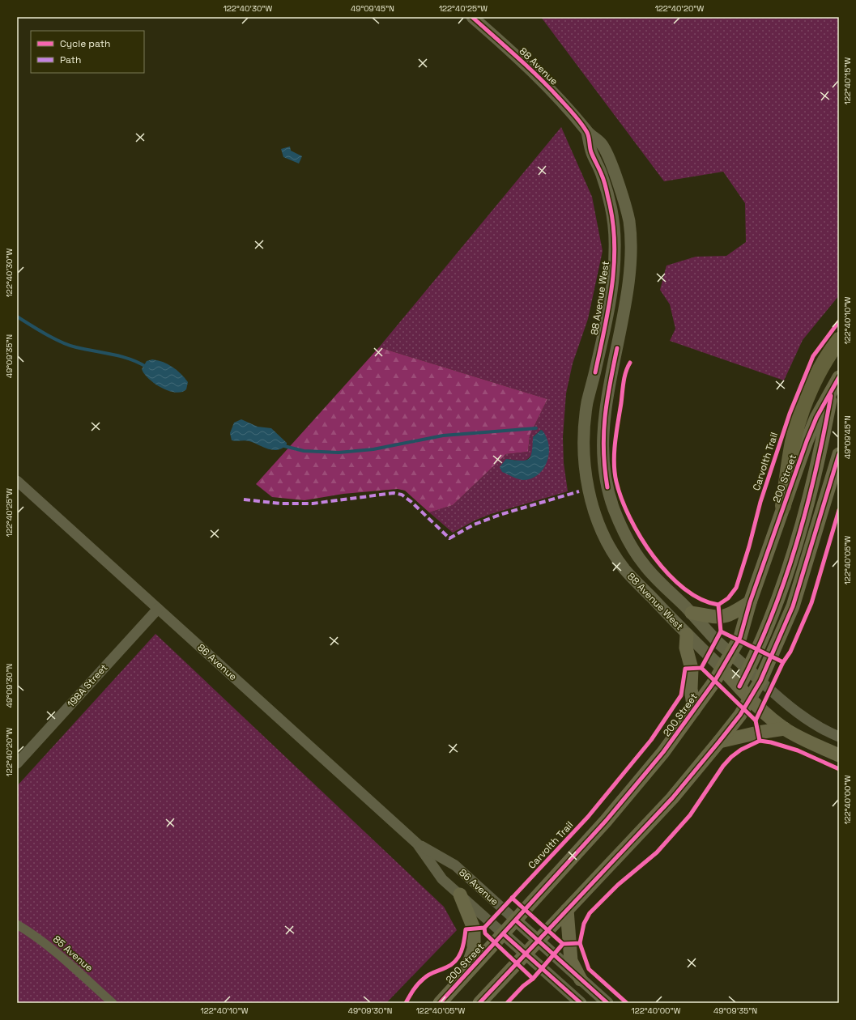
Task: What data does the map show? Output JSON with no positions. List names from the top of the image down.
{
  "streets": {
    "main road": [
      "88 Avenue",
      "88 Avenue West",
      "200 Street",
      "86 Avenue"
    ],
    "street": ["198A Street", "85 Avenue"],
    "cycle path": ["Carvolth Trail"]
  },
  "crossings": [
    ["88 Avenue", "88 Avenue West"],
    ["88 Avenue West", "200 Street"],
    ["200 Street", "86 Avenue"],
    ["86 Avenue", "198A Street"]
  ],
  "legend": ["Cycle path", "Path"],
  "coordinates": [
    "122°40'30\"W",
    "49°09'45\"N",
    "122°40'25\"W",
    "122°40'20\"W",
    "122°40'15\"W",
    "122°40'10\"W",
    "49°09'35\"N",
    "122°40'05\"W",
    "49°09'30\"N",
    "122°40'00\"W"
  ]
}
